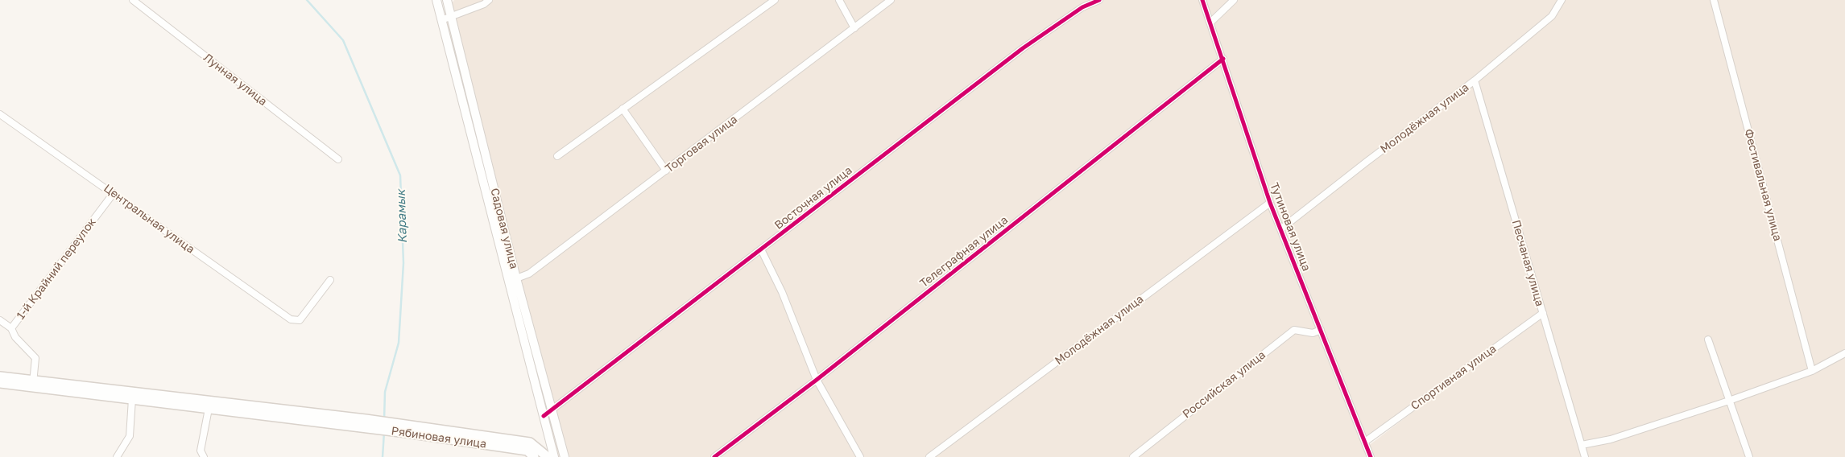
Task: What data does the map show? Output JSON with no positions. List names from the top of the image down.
{
  "streets": {
    "main road": ["Рябиновая улица"],
    "street": [
      "Лунная улица",
      "Молодёжная улица",
      "Торговая улица",
      "Фестивальная улица",
      "Восточная улица",
      "Центральная улица",
      "Тутиновая улица",
      "Садовая улица",
      "Телеграфная улица",
      "Песчаная улица",
      "1-й Крайний переулок",
      "Спортивная улица",
      "Российская улица"
    ]
  },
  "crossings": [
    ["Молодёжная улица", "Тутиновая улица"],
    ["Молодёжная улица", "Песчаная улица"],
    ["Торговая улица", "Садовая улица"],
    ["Восточная улица", "Садовая улица"],
    ["Центральная улица", "1-й Крайний переулок"],
    ["Тутиновая улица", "Телеграфная улица"],
    ["Тутиновая улица", "Спортивная улица"],
    ["Тутиновая улица", "Российская улица"],
    ["Песчаная улица", "Спортивная улица"]
  ],
  "water": ["Карамык"]
}
